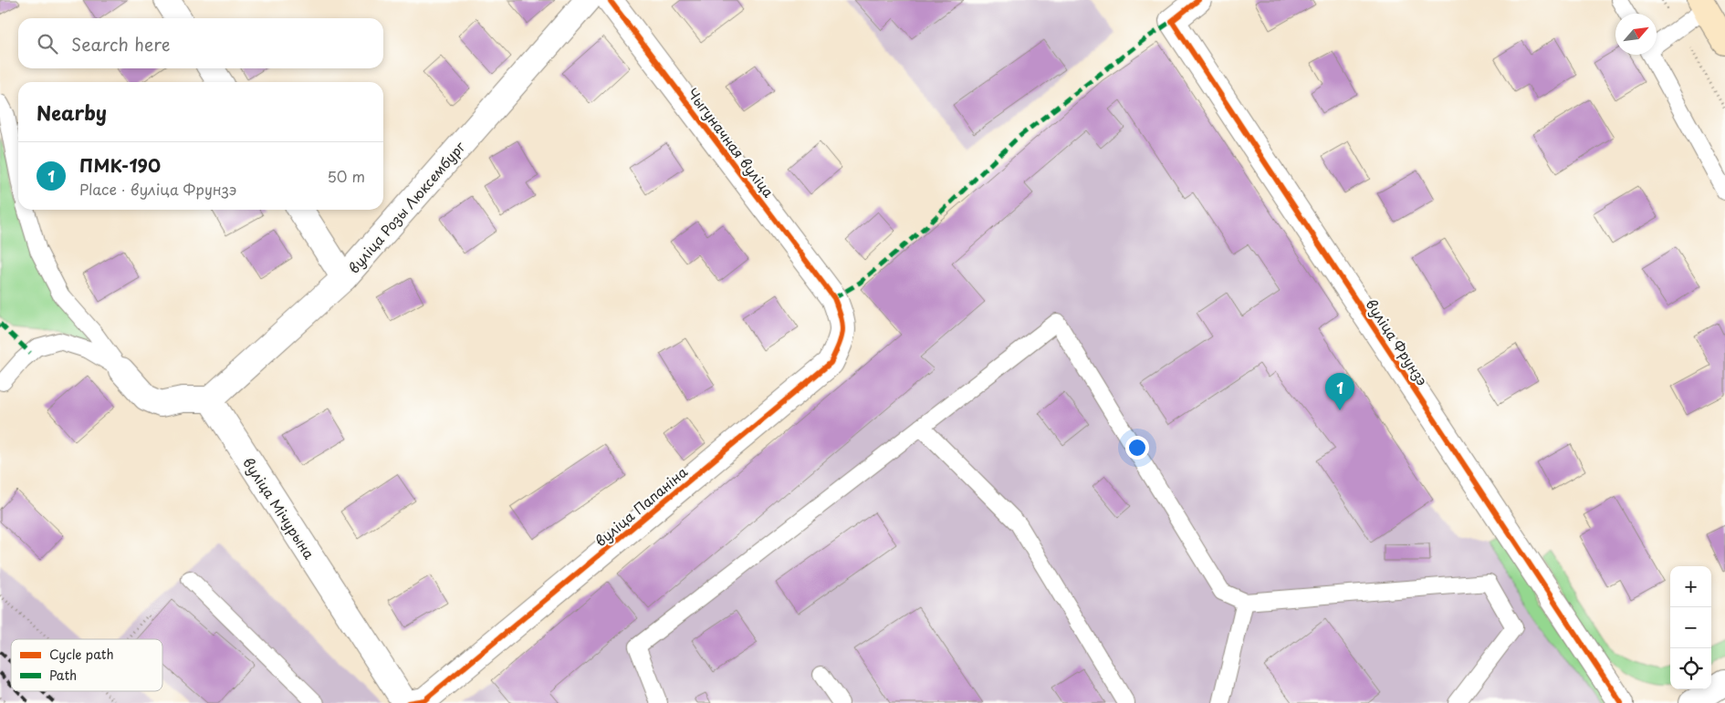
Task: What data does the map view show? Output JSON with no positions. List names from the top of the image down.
{
  "streets": {
    "street": [
      "Чыгуначная вуліца",
      "вуліца Розы Люксембург",
      "вуліца Фрунзэ",
      "вуліца Папаніна",
      "вуліца Мічурына"
    ]
  },
  "crossings": [
    ["Чыгуначная вуліца", "вуліца Папаніна"],
    ["вуліца Розы Люксембург", "вуліца Мічурына"],
    ["вуліца Папаніна", "вуліца Мічурына"]
  ],
  "legend": ["Cycle path", "Path"],
  "north": "top right",
  "page": {
    "search": "Search here",
    "heading": "Nearby",
    "list": [
      {
        "mark": "1",
        "name": "ПМК-190",
        "note": "Place · вуліца Фрунзэ",
        "value": "50 m"
      }
    ],
    "pins": "1",
    "map_buttons": ["+", "−"]
  }
}
